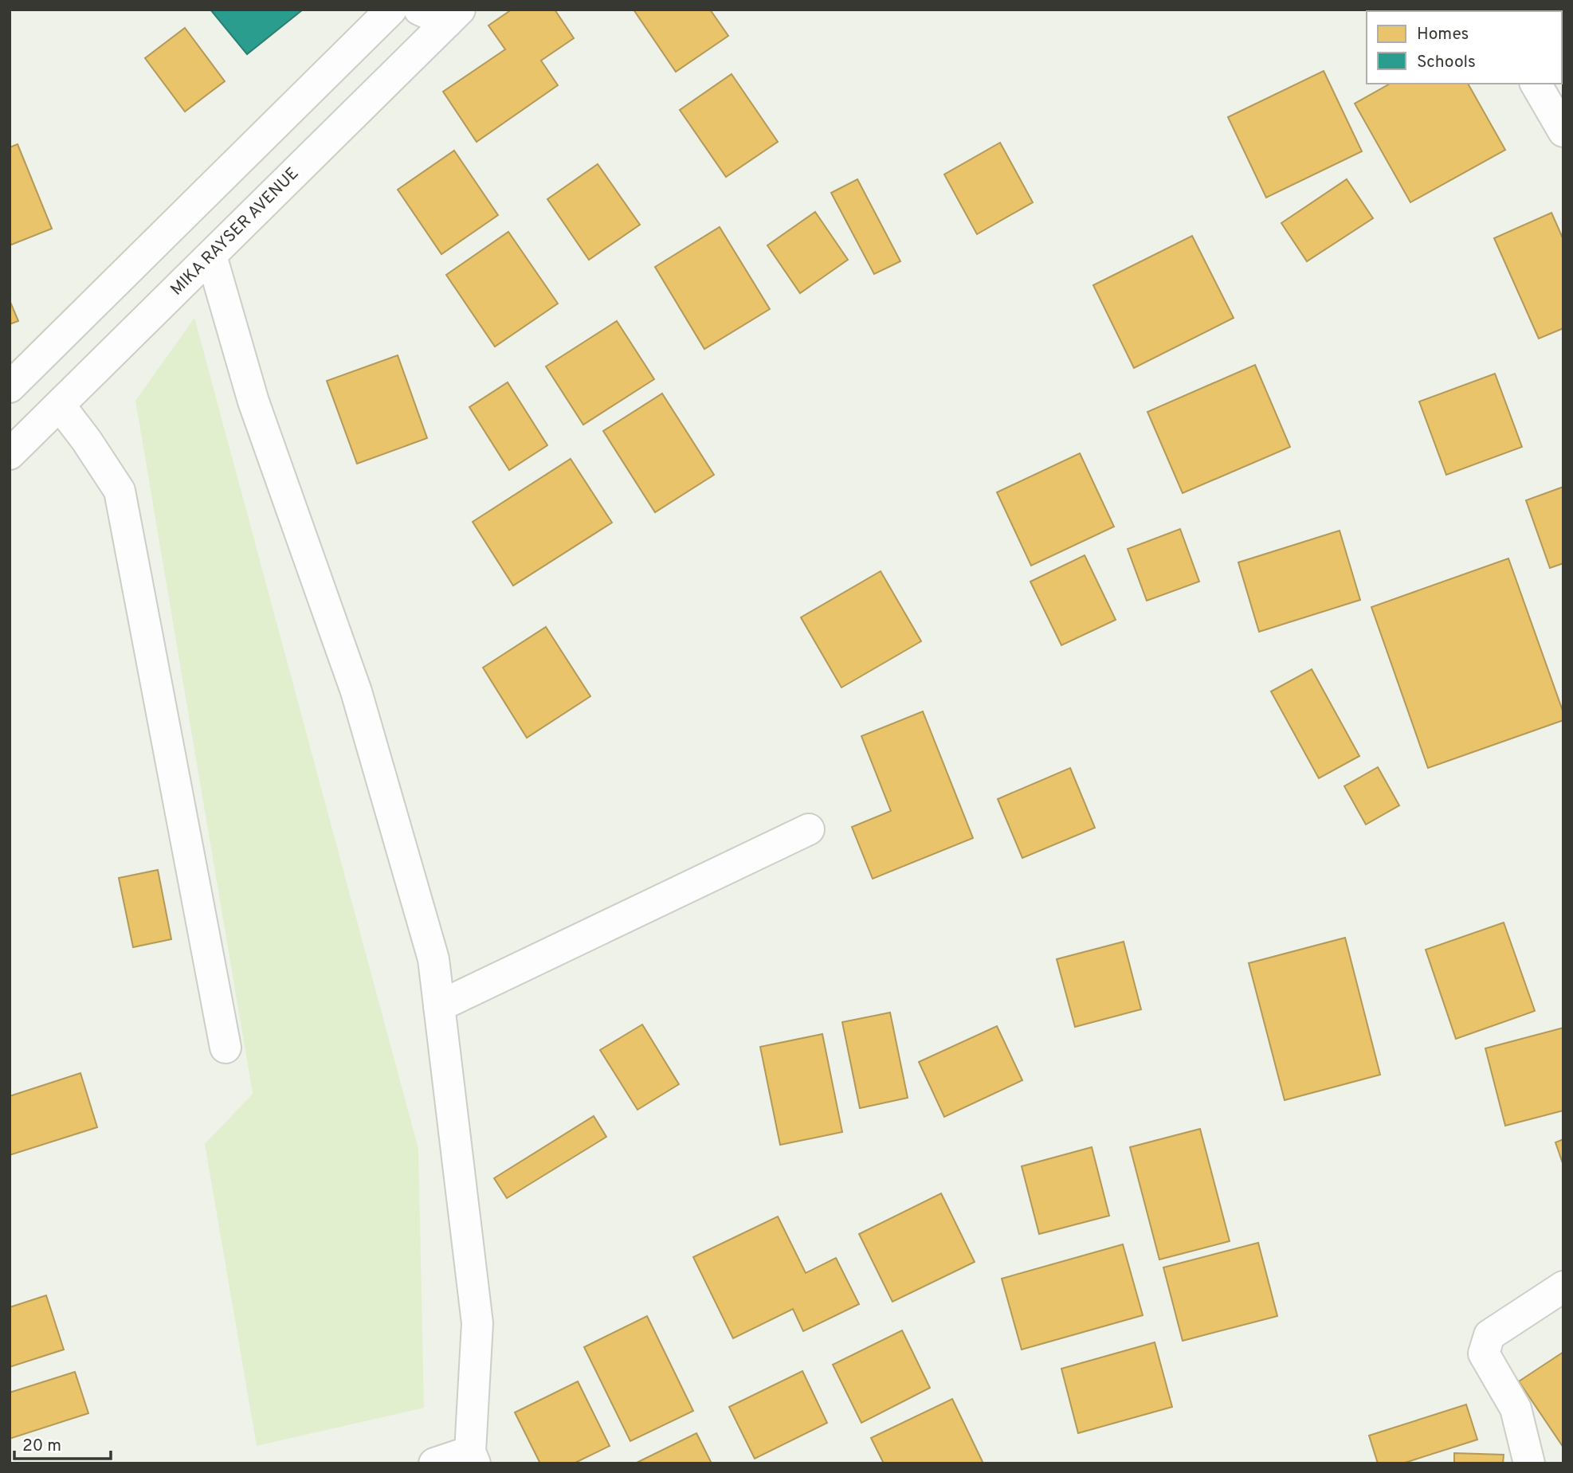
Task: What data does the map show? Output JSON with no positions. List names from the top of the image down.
{
  "streets": {
    "street": ["MIKA RAYSER AVENUE"]
  },
  "legend": ["Homes", "Schools"],
  "scale_bar": "20 m"
}
